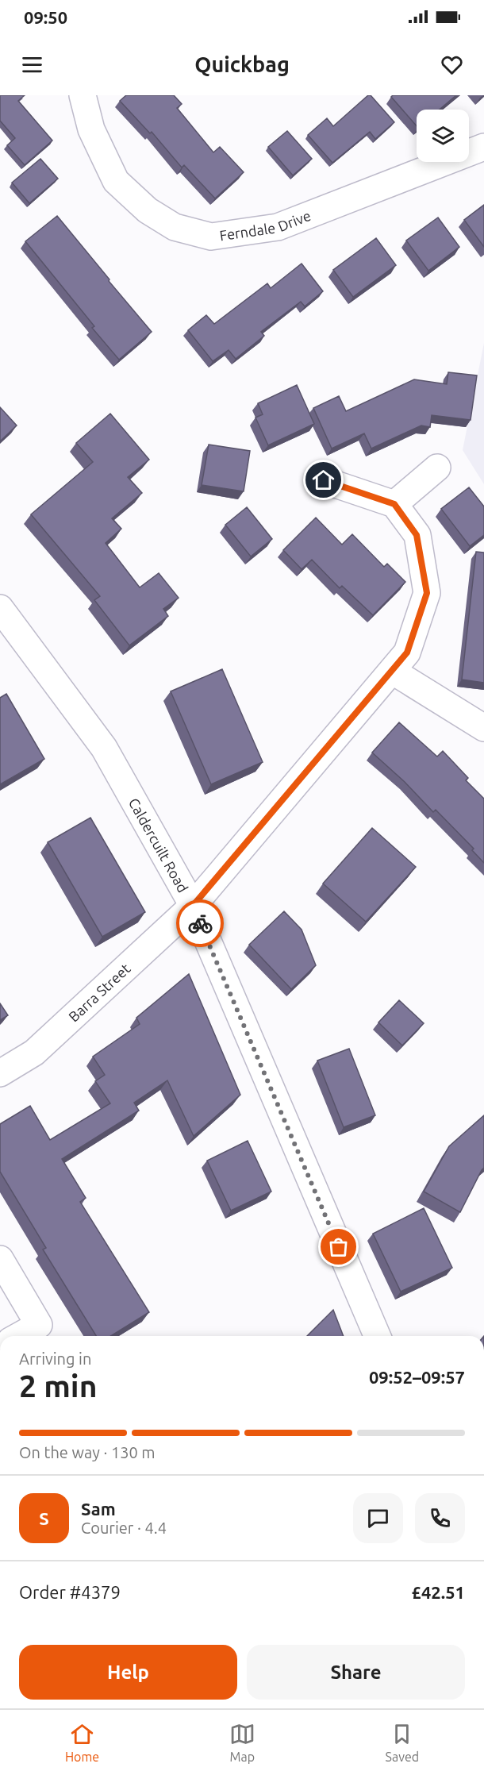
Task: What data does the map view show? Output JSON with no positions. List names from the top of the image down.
{
  "streets": {
    "street": ["Ferndale Drive", "Caldercuilt Road", "Barra Street"]
  },
  "crossings": [
    ["Caldercuilt Road", "Barra Street"]
  ],
  "page": {
    "status": "09:50",
    "header": "Quickbag",
    "heading": ["2 min", "Arriving in", "09:52–09:57"],
    "panel": [
      "Sam",
      "Courier · 4.4",
      "Order #4379",
      "£42.51"
    ],
    "bar": "On the way · 130 m",
    "round": "S",
    "buttons": ["Help", "Share"],
    "tabs": ["Home", "Map", "Saved"]
  }
}
